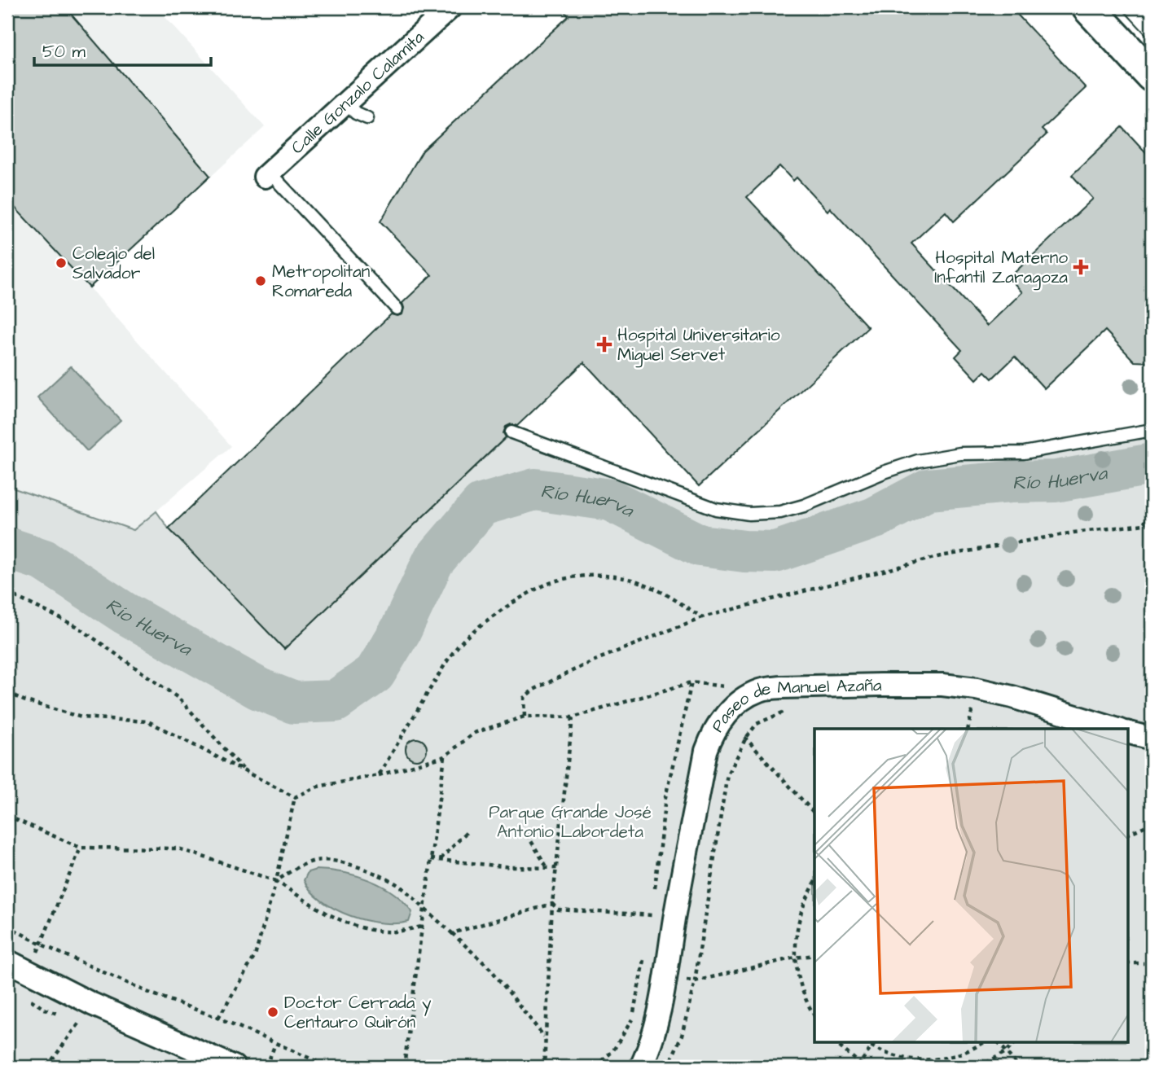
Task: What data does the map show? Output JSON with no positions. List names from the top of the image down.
{
  "streets": {
    "street": ["Calle Gonzalo Calamita", "Paseo de Manuel Azaña"]
  },
  "water": ["Río Huerva"],
  "parks": ["Parque Grande José Antonio Labordeta"],
  "places": {
    "other": ["Colegio del Salvador", "Metropolitan Romareda", "Doctor Cerrada y Centauro Quirón"],
    "health": ["Hospital Materno Infantil Zaragoza", "Hospital Universitario Miguel Servet"]
  },
  "scale_bar": "50 m"
}
